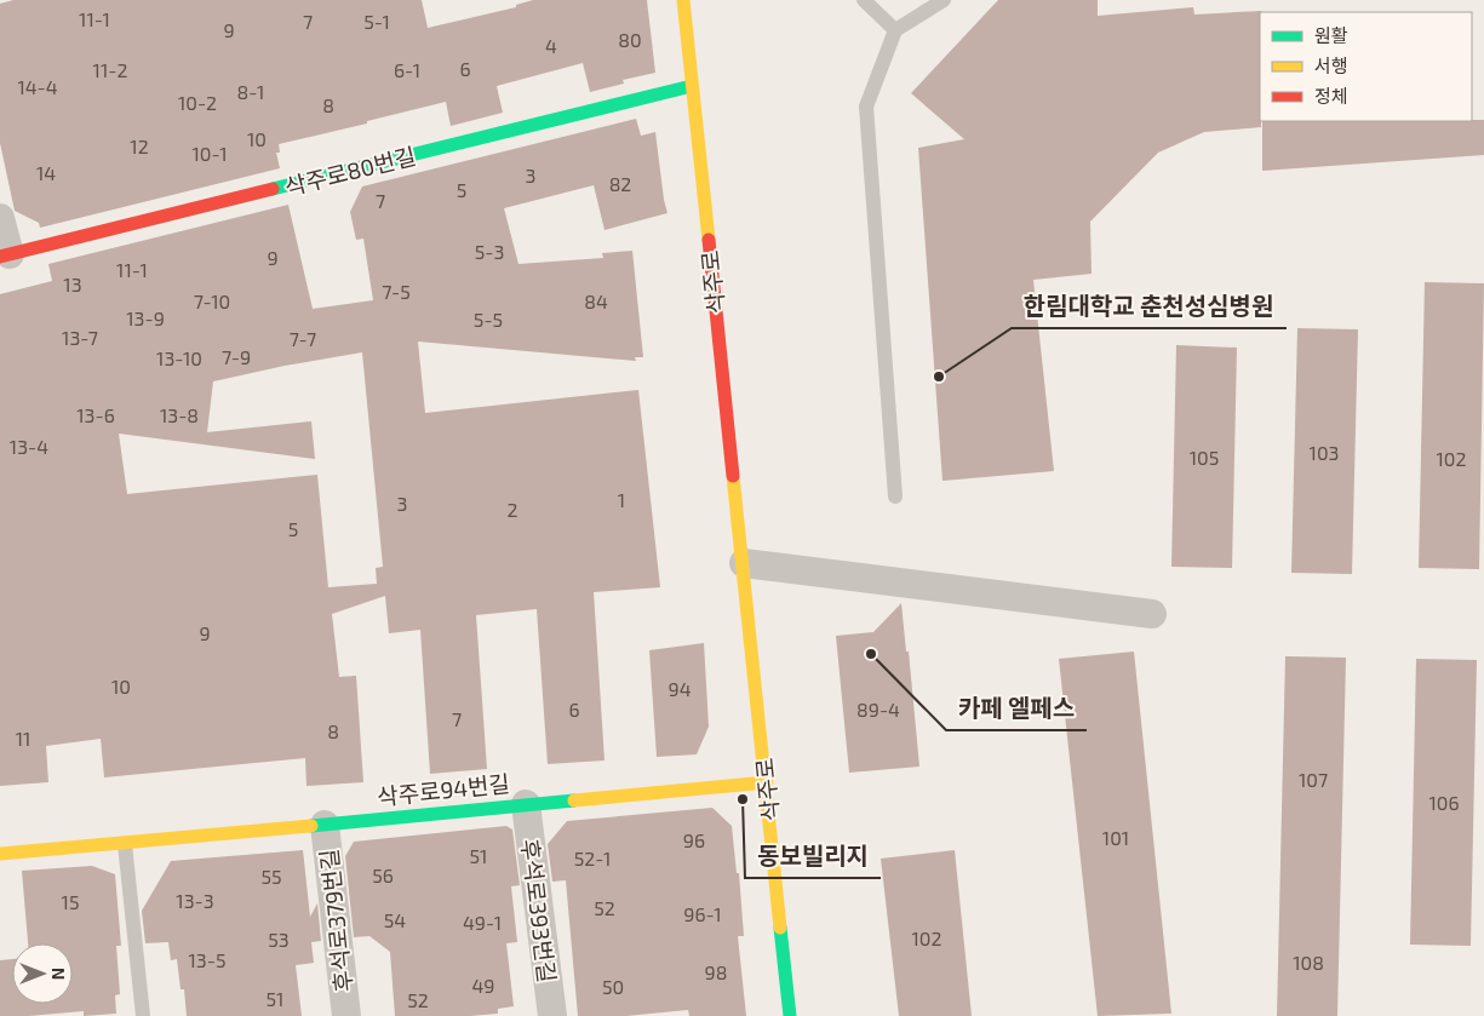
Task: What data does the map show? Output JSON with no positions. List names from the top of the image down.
{
  "streets": {
    "street": [
      "삭주로80번길",
      "삭주로",
      "삭주로94번길",
      "후석로393번길",
      "후석로379번길"
    ]
  },
  "crossings": [
    ["삭주로80번길", "삭주로"],
    ["삭주로", "삭주로94번길"],
    ["삭주로94번길", "후석로393번길"],
    ["삭주로94번길", "후석로379번길"]
  ],
  "places": ["한림대학교 춘천성심병원", "카페 엘페스", "동보빌리지"],
  "house_numbers": [
    "11-1",
    "7",
    "5-1",
    "9",
    "80",
    "4",
    "6",
    "11-2",
    "6-1",
    "14-4",
    "8-1",
    "10-2",
    "8",
    "10",
    "12",
    "10-1",
    "14",
    "3",
    "82",
    "5",
    "7",
    "5-3",
    "9",
    "11-1",
    "13",
    "7-5",
    "7-10",
    "84",
    "13-9",
    "5-5",
    "13-7",
    "7-7",
    "7-9",
    "13-10",
    "13-6",
    "13-8",
    "13-4",
    "103",
    "105",
    "102",
    "1",
    "3",
    "2",
    "5",
    "9",
    "10",
    "94",
    "6",
    "89-4",
    "7",
    "8",
    "11",
    "107",
    "106",
    "101",
    "96",
    "51",
    "52-1",
    "56",
    "55",
    "13-3",
    "15",
    "52",
    "96-1",
    "54",
    "49-1",
    "102",
    "53",
    "13-5",
    "108",
    "98",
    "49",
    "50",
    "51",
    "52"
  ],
  "legend": ["원활", "서행", "정체"],
  "north": "right"
}
